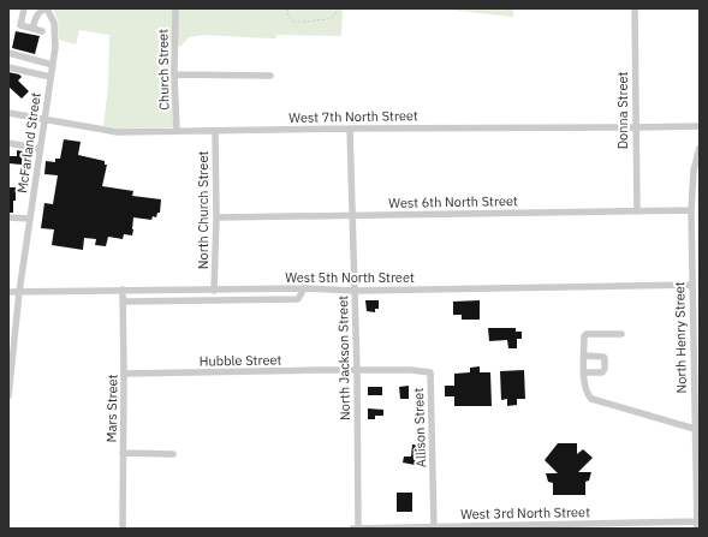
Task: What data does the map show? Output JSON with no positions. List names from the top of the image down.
{
  "streets": {
    "street": [
      "Church Street",
      "Donna Street",
      "West 7th North Street",
      "McFarland Street",
      "West 6th North Street",
      "North Church Street",
      "West 5th North Street",
      "North Henry Street",
      "North Jackson Street",
      "Hubble Street",
      "Mars Street",
      "Allison Street",
      "West 3rd North Street"
    ]
  },
  "crossings": [
    ["Church Street", "West 7th North Street"],
    ["Donna Street", "West 7th North Street"],
    ["Donna Street", "West 6th North Street"],
    ["West 7th North Street", "McFarland Street"],
    ["West 7th North Street", "North Church Street"],
    ["West 7th North Street", "North Jackson Street"],
    ["McFarland Street", "West 5th North Street"],
    ["West 6th North Street", "North Church Street"],
    ["West 6th North Street", "North Henry Street"],
    ["West 6th North Street", "North Jackson Street"],
    ["North Church Street", "West 5th North Street"],
    ["West 5th North Street", "North Henry Street"],
    ["West 5th North Street", "North Jackson Street"],
    ["West 5th North Street", "Mars Street"],
    ["North Henry Street", "West 3rd North Street"],
    ["North Jackson Street", "Hubble Street"],
    ["North Jackson Street", "Allison Street"],
    ["North Jackson Street", "West 3rd North Street"],
    ["Hubble Street", "Mars Street"],
    ["Hubble Street", "Allison Street"],
    ["Allison Street", "West 3rd North Street"]
  ]
}
